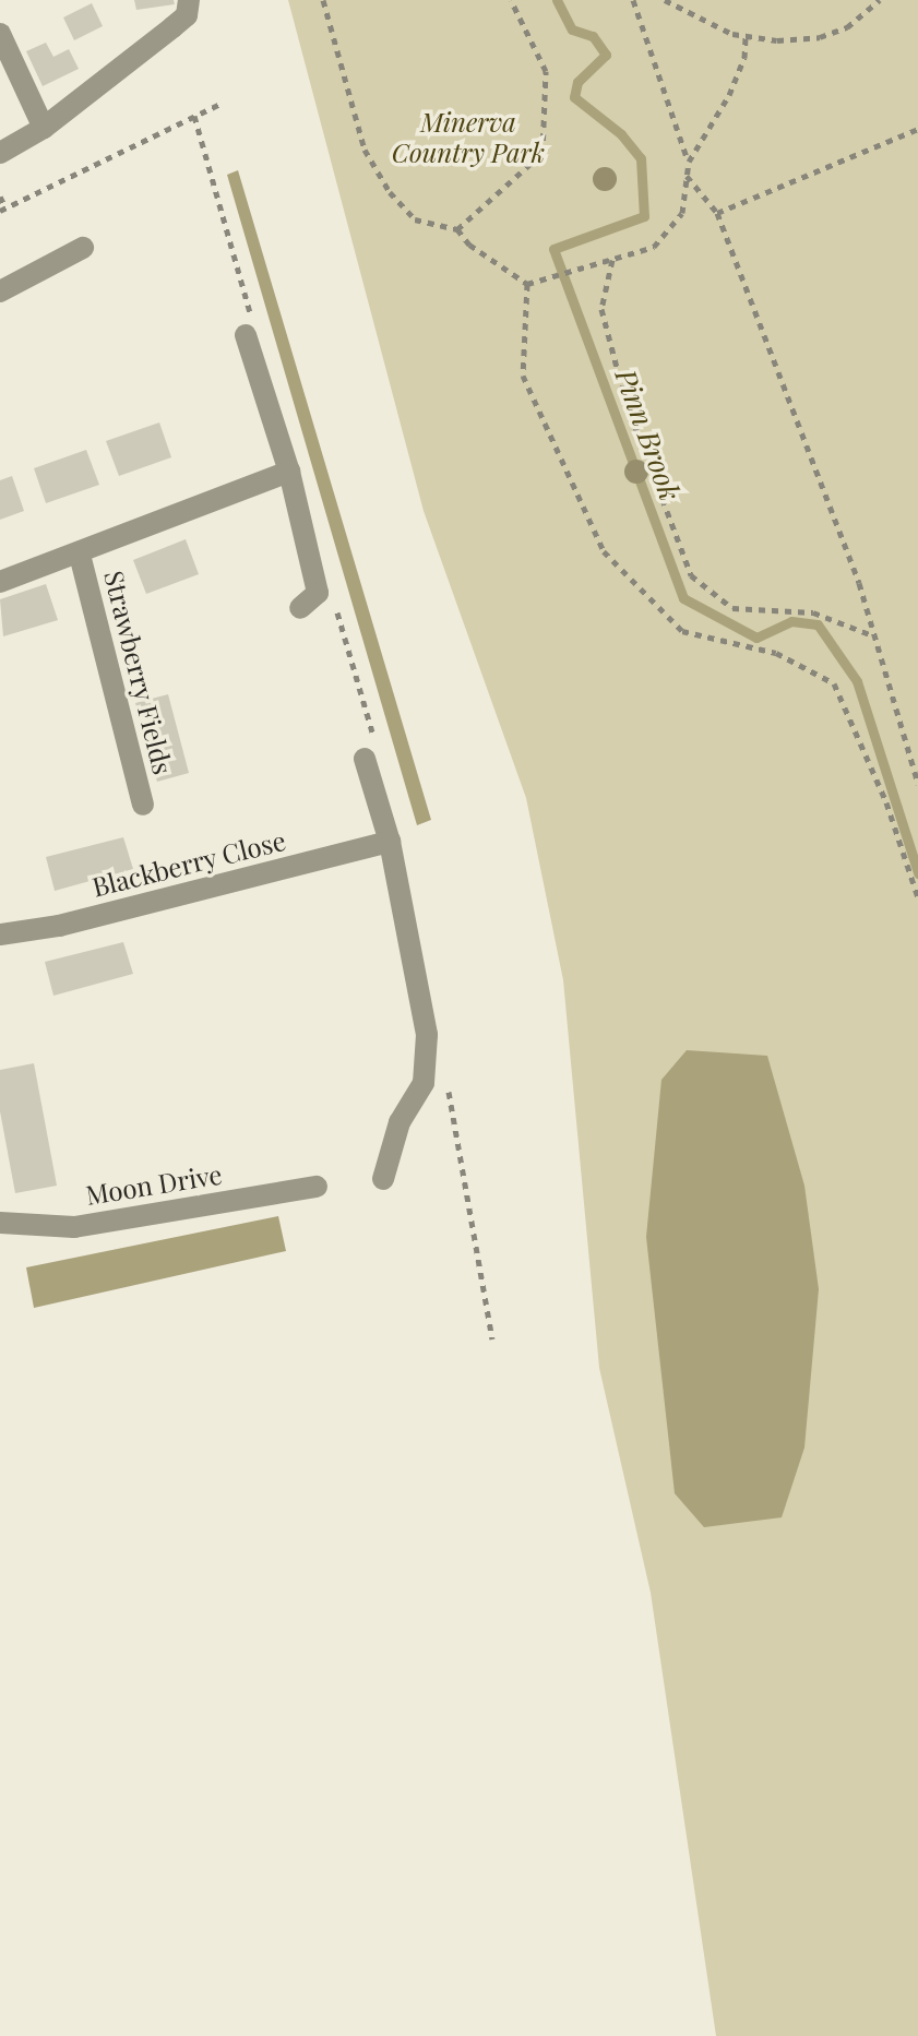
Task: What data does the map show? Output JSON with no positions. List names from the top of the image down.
{
  "streets": {
    "street": ["Strawberry Fields", "Blackberry Close", "Moon Drive"]
  },
  "water": ["Pinn Brook"],
  "parks": ["Minerva Country Park"]
}
